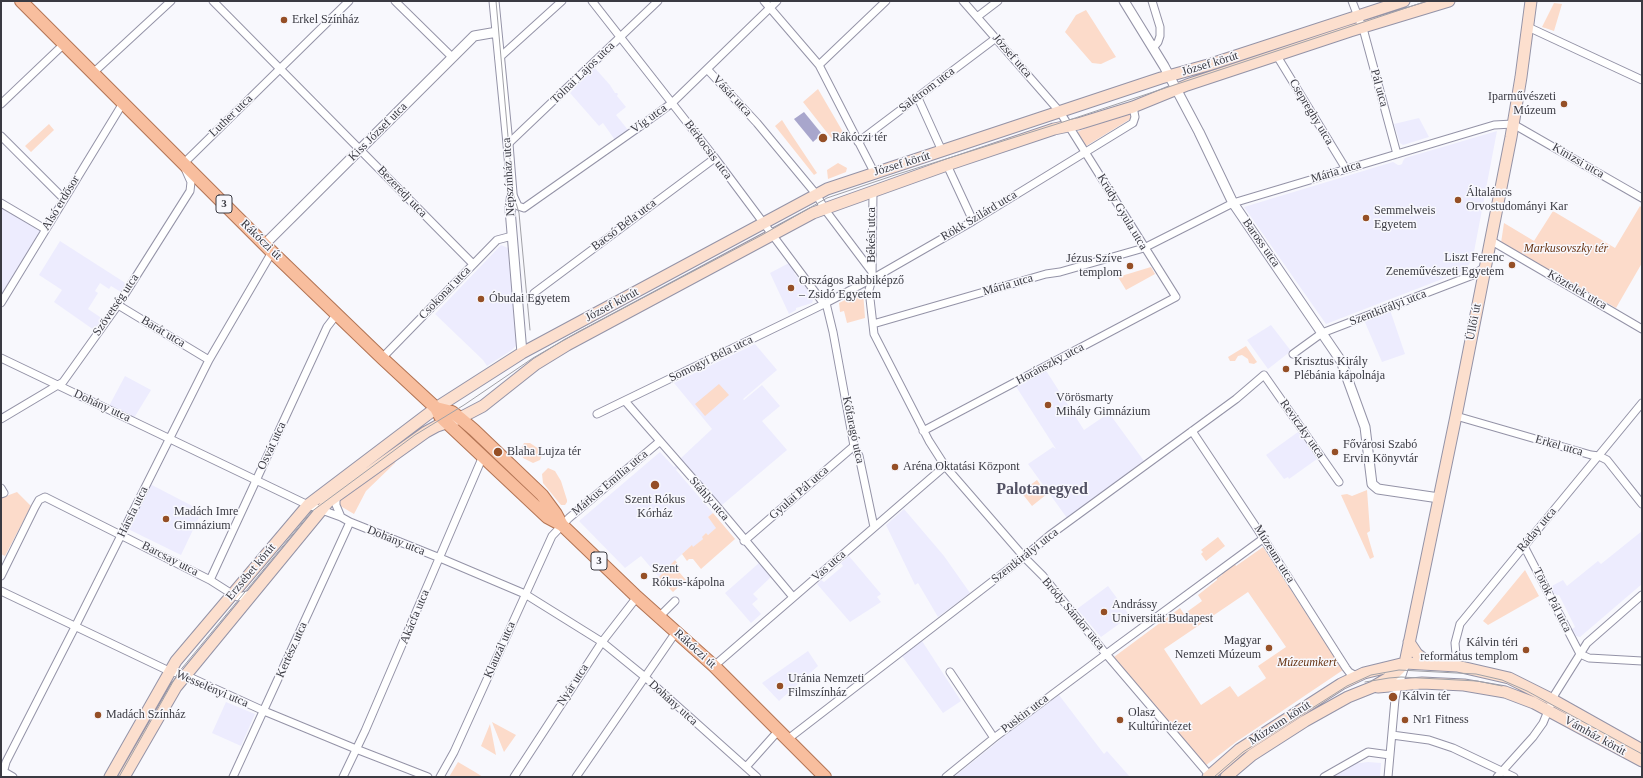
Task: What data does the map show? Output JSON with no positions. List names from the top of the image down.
{
  "streets": {
    "main road": [
      "József körút",
      "3",
      "Rákóczi út",
      "Üllői út",
      "Erzsébet körút",
      "Múzeum körút",
      "Vámház körút"
    ],
    "street": [
      "József utca",
      "Tolnai Lajos utca",
      "Pál utca",
      "Salétrom utca",
      "Vásár utca",
      "Csepreghy utca",
      "Luther utca",
      "Víg utca",
      "Kiss József utca",
      "Bérkocsis utca",
      "Kinizsi utca",
      "Mária utca",
      "Népszínház utca",
      "Bezerédj utca",
      "Alsó erdősor",
      "Krúdy Gyula utca",
      "Rökk Szilárd utca",
      "Bacsó Béla utca",
      "Békési utca",
      "Baross utca",
      "Köztelek utca",
      "Csokonai utca",
      "Szövetség utca",
      "Szentkirályi utca",
      "Barát utca",
      "Somogyi Béla utca",
      "Horánszky utca",
      "Dohány utca",
      "Reviczky utca",
      "Kőfaragó utca",
      "Osvát utca",
      "Erkel utca",
      "Márkus Emília utca",
      "Gyulai Pál utca",
      "Stáhly utca",
      "Hársfa utca",
      "Ráday utca",
      "Múzeum utca",
      "Barcsay utca",
      "Vas utca",
      "Török Pál utca",
      "Bródy Sándor utca",
      "Akácfa utca",
      "Kertész utca",
      "Klauzál utca",
      "Nyár utca",
      "Wesselényi utca",
      "Puskin utca"
    ]
  },
  "crossings": [
    ["József utca", "József körút"],
    ["József utca", "Salétrom utca"],
    ["József utca", "Krúdy Gyula utca"],
    ["József körút", "Pál utca"],
    ["József körút", "Vásár utca"],
    ["József körút", "Csepreghy utca"],
    ["József körút", "Bérkocsis utca"],
    ["József körút", "Népszínház utca"],
    ["József körút", "Krúdy Gyula utca"],
    ["József körút", "Békési utca"],
    ["József körút", "Rákóczi út"],
    ["József körút", "Baross utca"],
    ["József körút", "Erzsébet körút"],
    ["Tolnai Lajos utca", "Bérkocsis utca"],
    ["Tolnai Lajos utca", "Népszínház utca"],
    ["Pál utca", "Mária utca"],
    ["Vásár utca", "Víg utca"],
    ["Csepreghy utca", "Mária utca"],
    ["Luther utca", "Bezerédj utca"],
    ["Luther utca", "Rákóczi út"],
    ["Luther utca", "Szövetség utca"],
    ["Víg utca", "Bérkocsis utca"],
    ["Víg utca", "Népszínház utca"],
    ["Kiss József utca", "Népszínház utca"],
    ["Kiss József utca", "Bezerédj utca"],
    ["Kiss József utca", "Rákóczi út"],
    ["Kiss József utca", "Hársfa utca"],
    ["Bérkocsis utca", "Rökk Szilárd utca"],
    ["Bérkocsis utca", "Bacsó Béla utca"],
    ["Bérkocsis utca", "Somogyi Béla utca"],
    ["Bérkocsis utca", "Kőfaragó utca"],
    ["Kinizsi utca", "Mária utca"],
    ["Kinizsi utca", "Üllői út"],
    ["Mária utca", "Krúdy Gyula utca"],
    ["Mária utca", "Békési utca"],
    ["Mária utca", "Baross utca"],
    ["Mária utca", "Üllői út"],
    ["Mária utca", "Bródy Sándor utca"],
    ["Népszínház utca", "Csokonai utca"],
    ["Bezerédj utca", "Csokonai utca"],
    ["Alsó erdősor", "Rákóczi út"],
    ["Krúdy Gyula utca", "Rökk Szilárd utca"],
    ["Krúdy Gyula utca", "Horánszky utca"],
    ["Rökk Szilárd utca", "Békési utca"],
    ["Rökk Szilárd utca", "Somogyi Béla utca"],
    ["Rökk Szilárd utca", "Kőfaragó utca"],
    ["Békési utca", "Bródy Sándor utca"],
    ["Rákóczi út", "Csokonai utca"],
    ["Rákóczi út", "Szövetség utca"],
    ["Rákóczi út", "Szentkirályi utca"],
    ["Rákóczi út", "Osvát utca"],
    ["Rákóczi út", "Márkus Emília utca"],
    ["Rákóczi út", "Hársfa utca"],
    ["Rákóczi út", "Vas utca"],
    ["Rákóczi út", "Erzsébet körút"],
    ["Rákóczi út", "Akácfa utca"],
    ["Rákóczi út", "Klauzál utca"],
    ["Rákóczi út", "Nyár utca"],
    ["Baross utca", "Szentkirályi utca"],
    ["Baross utca", "Üllői út"],
    ["Köztelek utca", "Üllői út"],
    ["Szövetség utca", "Barát utca"],
    ["Szövetség utca", "Dohány utca"],
    ["Szentkirályi utca", "Üllői út"],
    ["Szentkirályi utca", "Dohány utca"],
    ["Szentkirályi utca", "Reviczky utca"],
    ["Szentkirályi utca", "Múzeum utca"],
    ["Szentkirályi utca", "Bródy Sándor utca"],
    ["Üllői út", "Erkel utca"],
    ["Barát utca", "Hársfa utca"],
    ["Somogyi Béla utca", "Kőfaragó utca"],
    ["Somogyi Béla utca", "Stáhly utca"],
    ["Horánszky utca", "Bródy Sándor utca"],
    ["Dohány utca", "Osvát utca"],
    ["Dohány utca", "Hársfa utca"],
    ["Dohány utca", "Erzsébet körút"],
    ["Dohány utca", "Akácfa utca"],
    ["Dohány utca", "Kertész utca"],
    ["Dohány utca", "Klauzál utca"],
    ["Dohány utca", "Nyár utca"],
    ["Kőfaragó utca", "Gyulai Pál utca"],
    ["Kőfaragó utca", "Vas utca"],
    ["Osvát utca", "Barcsay utca"],
    ["Erkel utca", "Ráday utca"],
    ["Márkus Emília utca", "Stáhly utca"],
    ["Márkus Emília utca", "Klauzál utca"],
    ["Gyulai Pál utca", "Stáhly utca"],
    ["Stáhly utca", "Vas utca"],
    ["Hársfa utca", "Barcsay utca"],
    ["Hársfa utca", "Wesselényi utca"],
    ["Ráday utca", "Török Pál utca"],
    ["Múzeum utca", "Puskin utca"],
    ["Múzeum utca", "Múzeum körút"],
    ["Barcsay utca", "Erzsébet körút"],
    ["Vas utca", "Bródy Sándor utca"],
    ["Erzsébet körút", "Wesselényi utca"],
    ["Bródy Sándor utca", "Puskin utca"],
    ["Bródy Sándor utca", "Múzeum körút"],
    ["Akácfa utca", "Wesselényi utca"],
    ["Kertész utca", "Wesselényi utca"]
  ],
  "districts": ["Palotanegyed"],
  "parks": ["Markusovszky tér", "Múzeumkert"],
  "places": [
    "Erkel Színház",
    "Iparművészeti Múzeum",
    "Rákóczi tér",
    "Általános Orvostudományi Kar",
    "Semmelweis Egyetem",
    "Liszt Ferenc Zeneművészeti Egyetem",
    "Jézus Szíve templom",
    "Országos Rabbiképző – Zsidó Egyetem",
    "Óbudai Egyetem",
    "Krisztus Király Plébánia kápolnája",
    "Vörösmarty Mihály Gimnázium",
    "Blaha Lujza tér",
    "Fővárosi Szabó Ervin Könyvtár",
    "Aréna Oktatási Központ",
    "Szent Rókus Kórház",
    "Madách Imre Gimnázium",
    "Szent Rókus-kápolna",
    "Andrássy Universität Budapest",
    "Magyar Nemzeti Múzeum",
    "Kálvin téri református templom",
    "Uránia Nemzeti Filmszínház",
    "Kálvin tér",
    "Madách Színház",
    "Olasz Kultúrintézet",
    "Nr1 Fitness"
  ]
}
